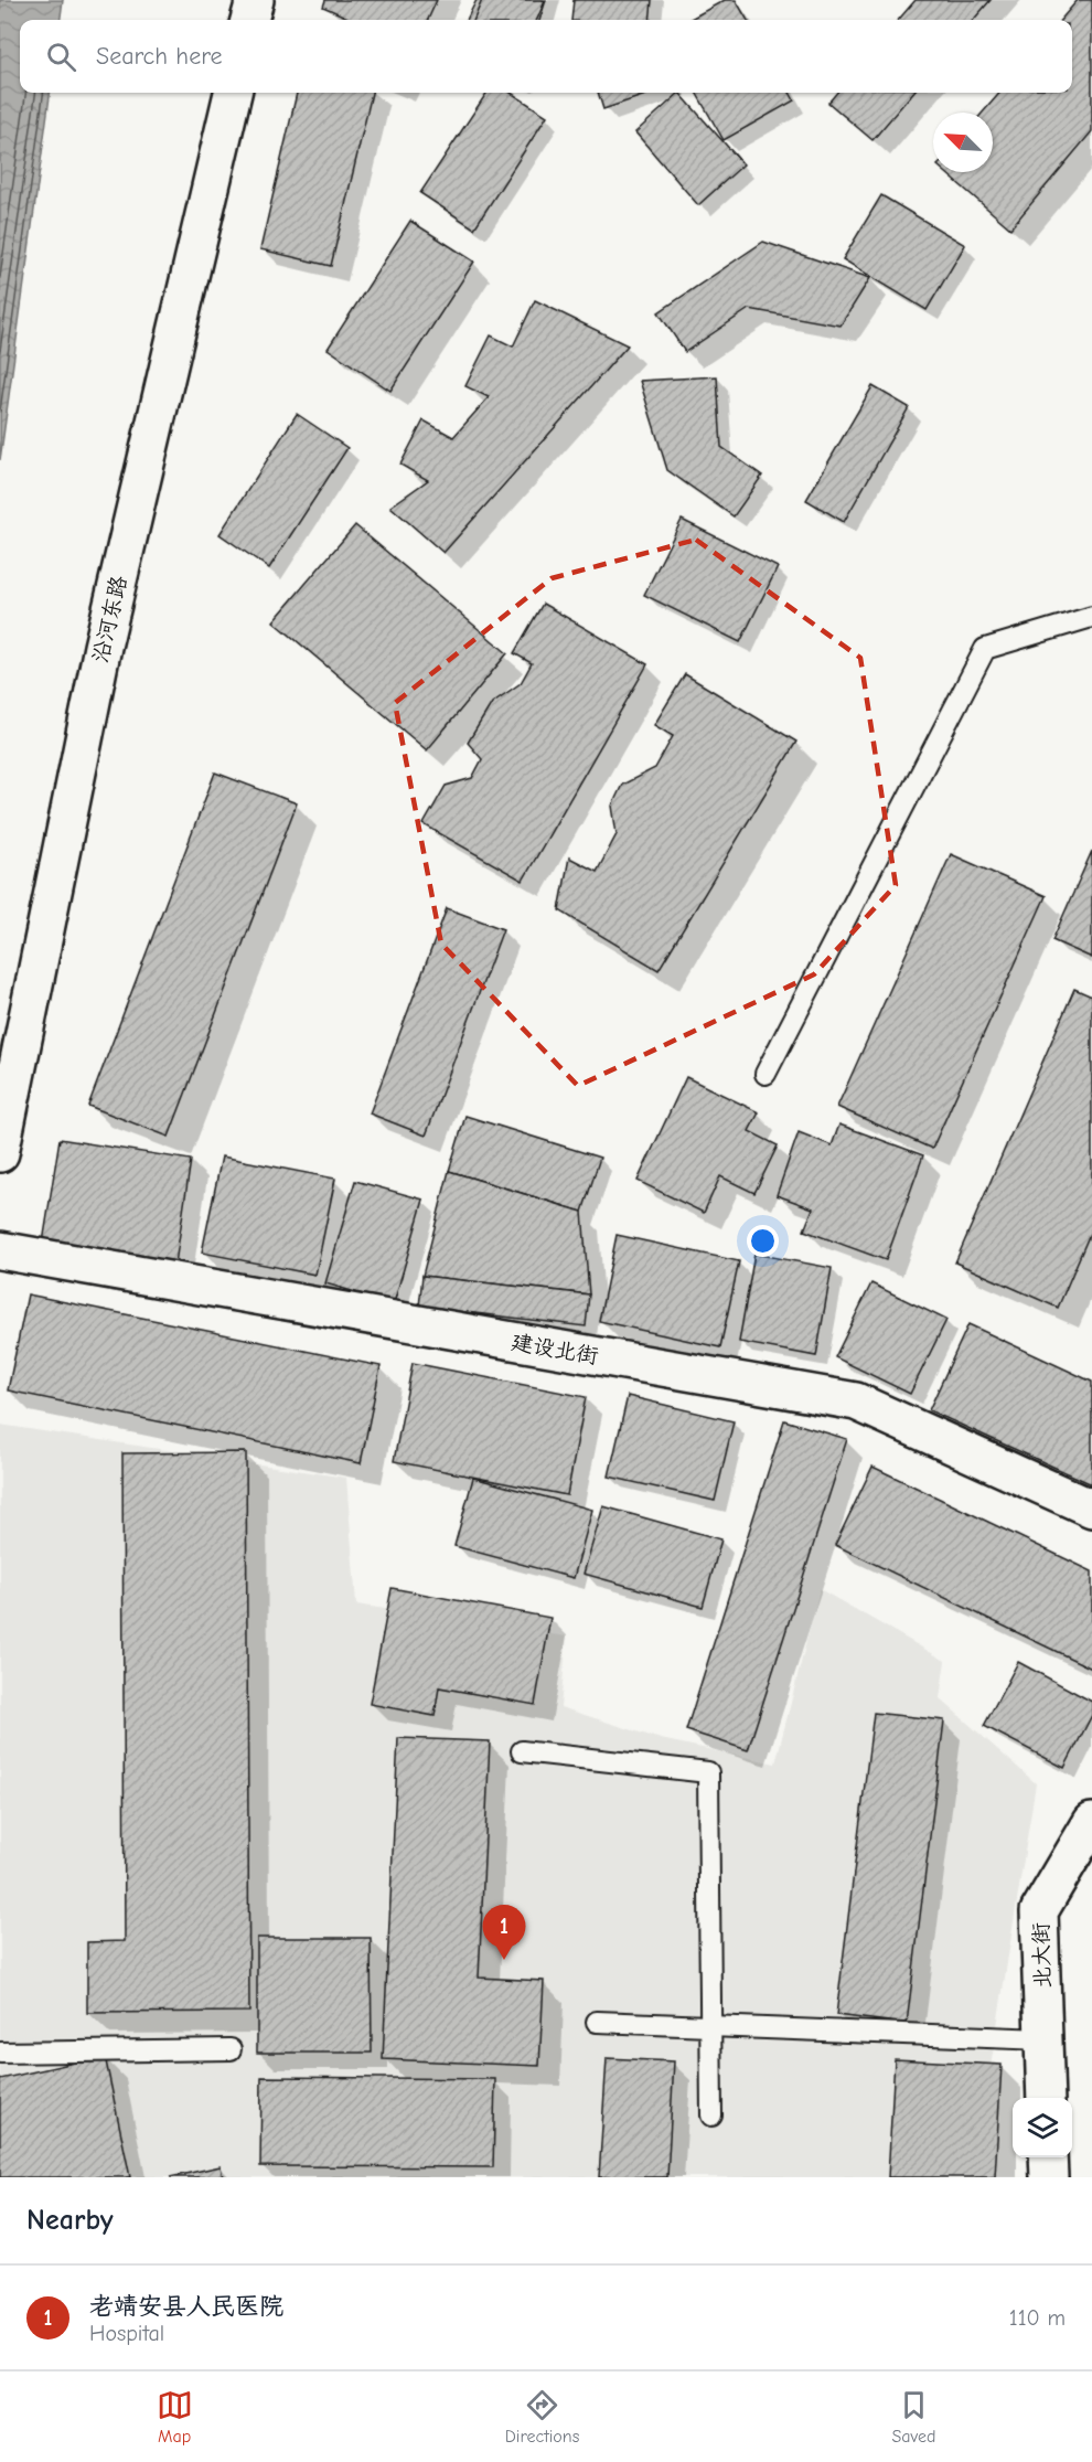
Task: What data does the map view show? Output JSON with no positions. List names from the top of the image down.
{
  "streets": {
    "street": ["沿河东路", "建设北街", "北大街"]
  },
  "north": "top left",
  "page": {
    "search": "Search here",
    "pins": "1",
    "heading": "Nearby",
    "list": [
      {
        "mark": "1",
        "name": "老靖安县人民医院",
        "note": "Hospital",
        "value": "110 m"
      }
    ],
    "nav": ["Map", "Directions", "Saved"]
  }
}
